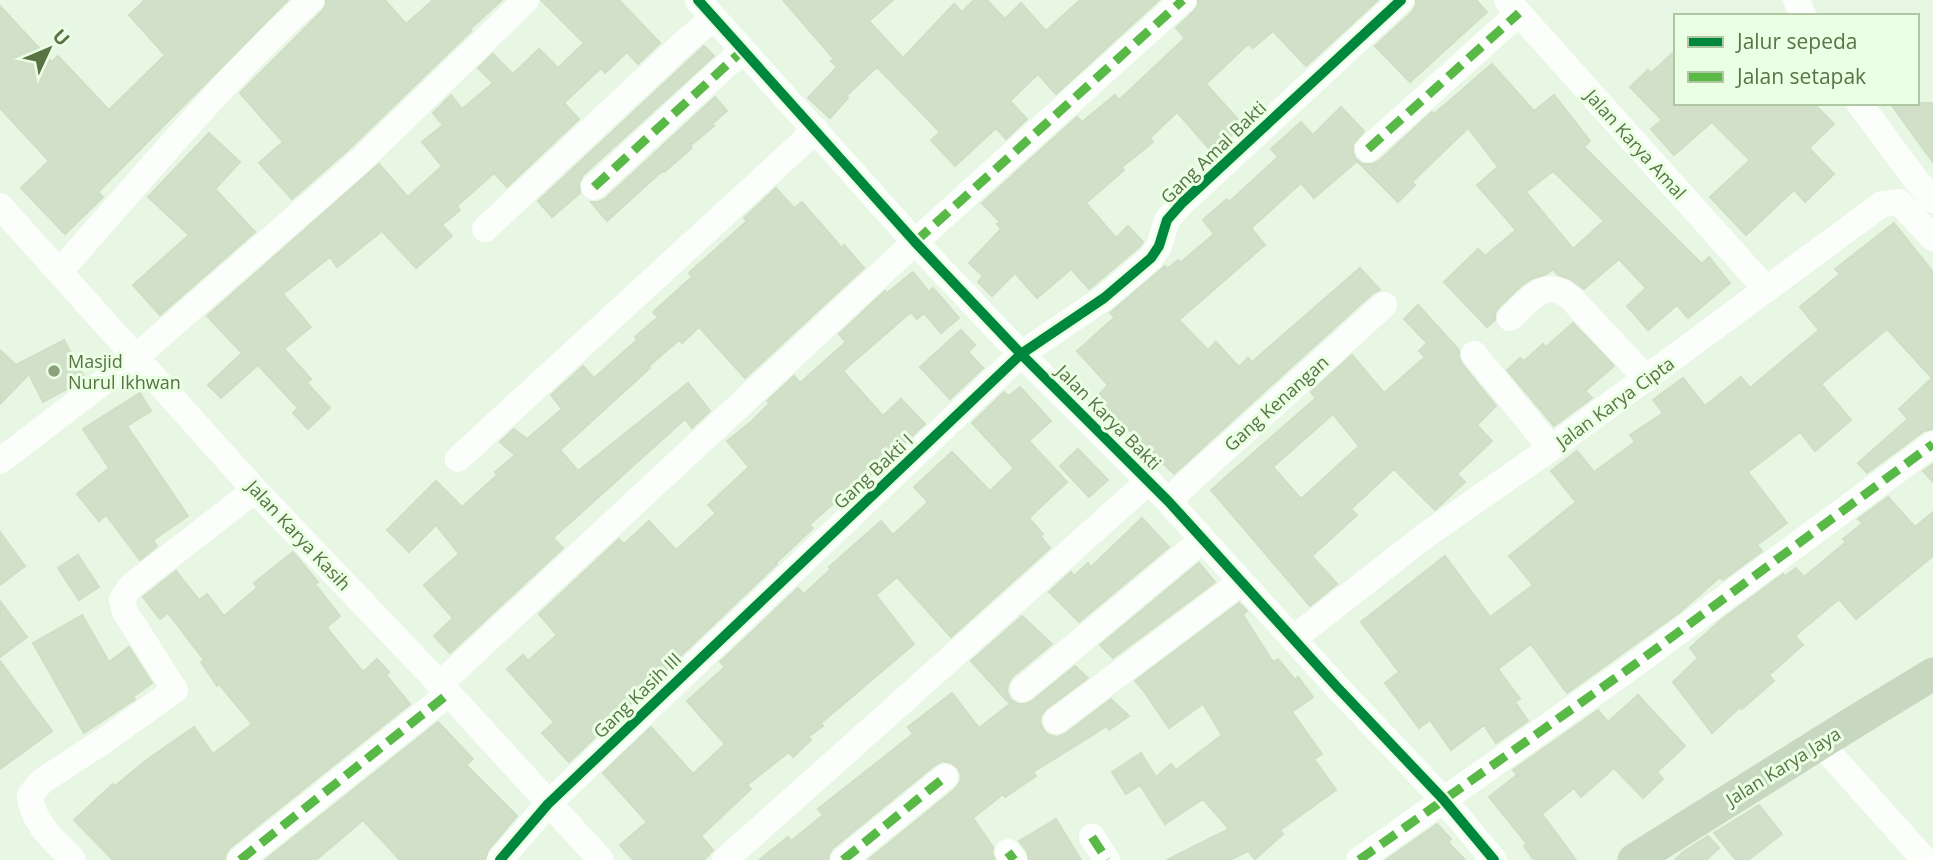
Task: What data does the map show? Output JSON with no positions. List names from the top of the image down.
{
  "streets": {
    "main road": ["Jalan Karya Jaya"],
    "street": [
      "Jalan Karya Amal",
      "Gang Amal Bakti",
      "Jalan Karya Cipta",
      "Gang Kenangan",
      "Jalan Karya Bakti",
      "Gang Bakti I",
      "Jalan Karya Kasih",
      "Gang Kasih III"
    ]
  },
  "crossings": [
    ["Jalan Karya Amal", "Jalan Karya Cipta"],
    ["Gang Amal Bakti", "Jalan Karya Bakti"],
    ["Gang Amal Bakti", "Gang Bakti I"],
    ["Jalan Karya Cipta", "Jalan Karya Bakti"],
    ["Gang Kenangan", "Jalan Karya Bakti"],
    ["Jalan Karya Bakti", "Gang Bakti I"],
    ["Gang Bakti I", "Gang Kasih III"],
    ["Jalan Karya Kasih", "Gang Kasih III"]
  ],
  "places": ["Masjid Nurul Ikhwan"],
  "legend": ["Jalur sepeda", "Jalan setapak"],
  "north": "top right"
}
